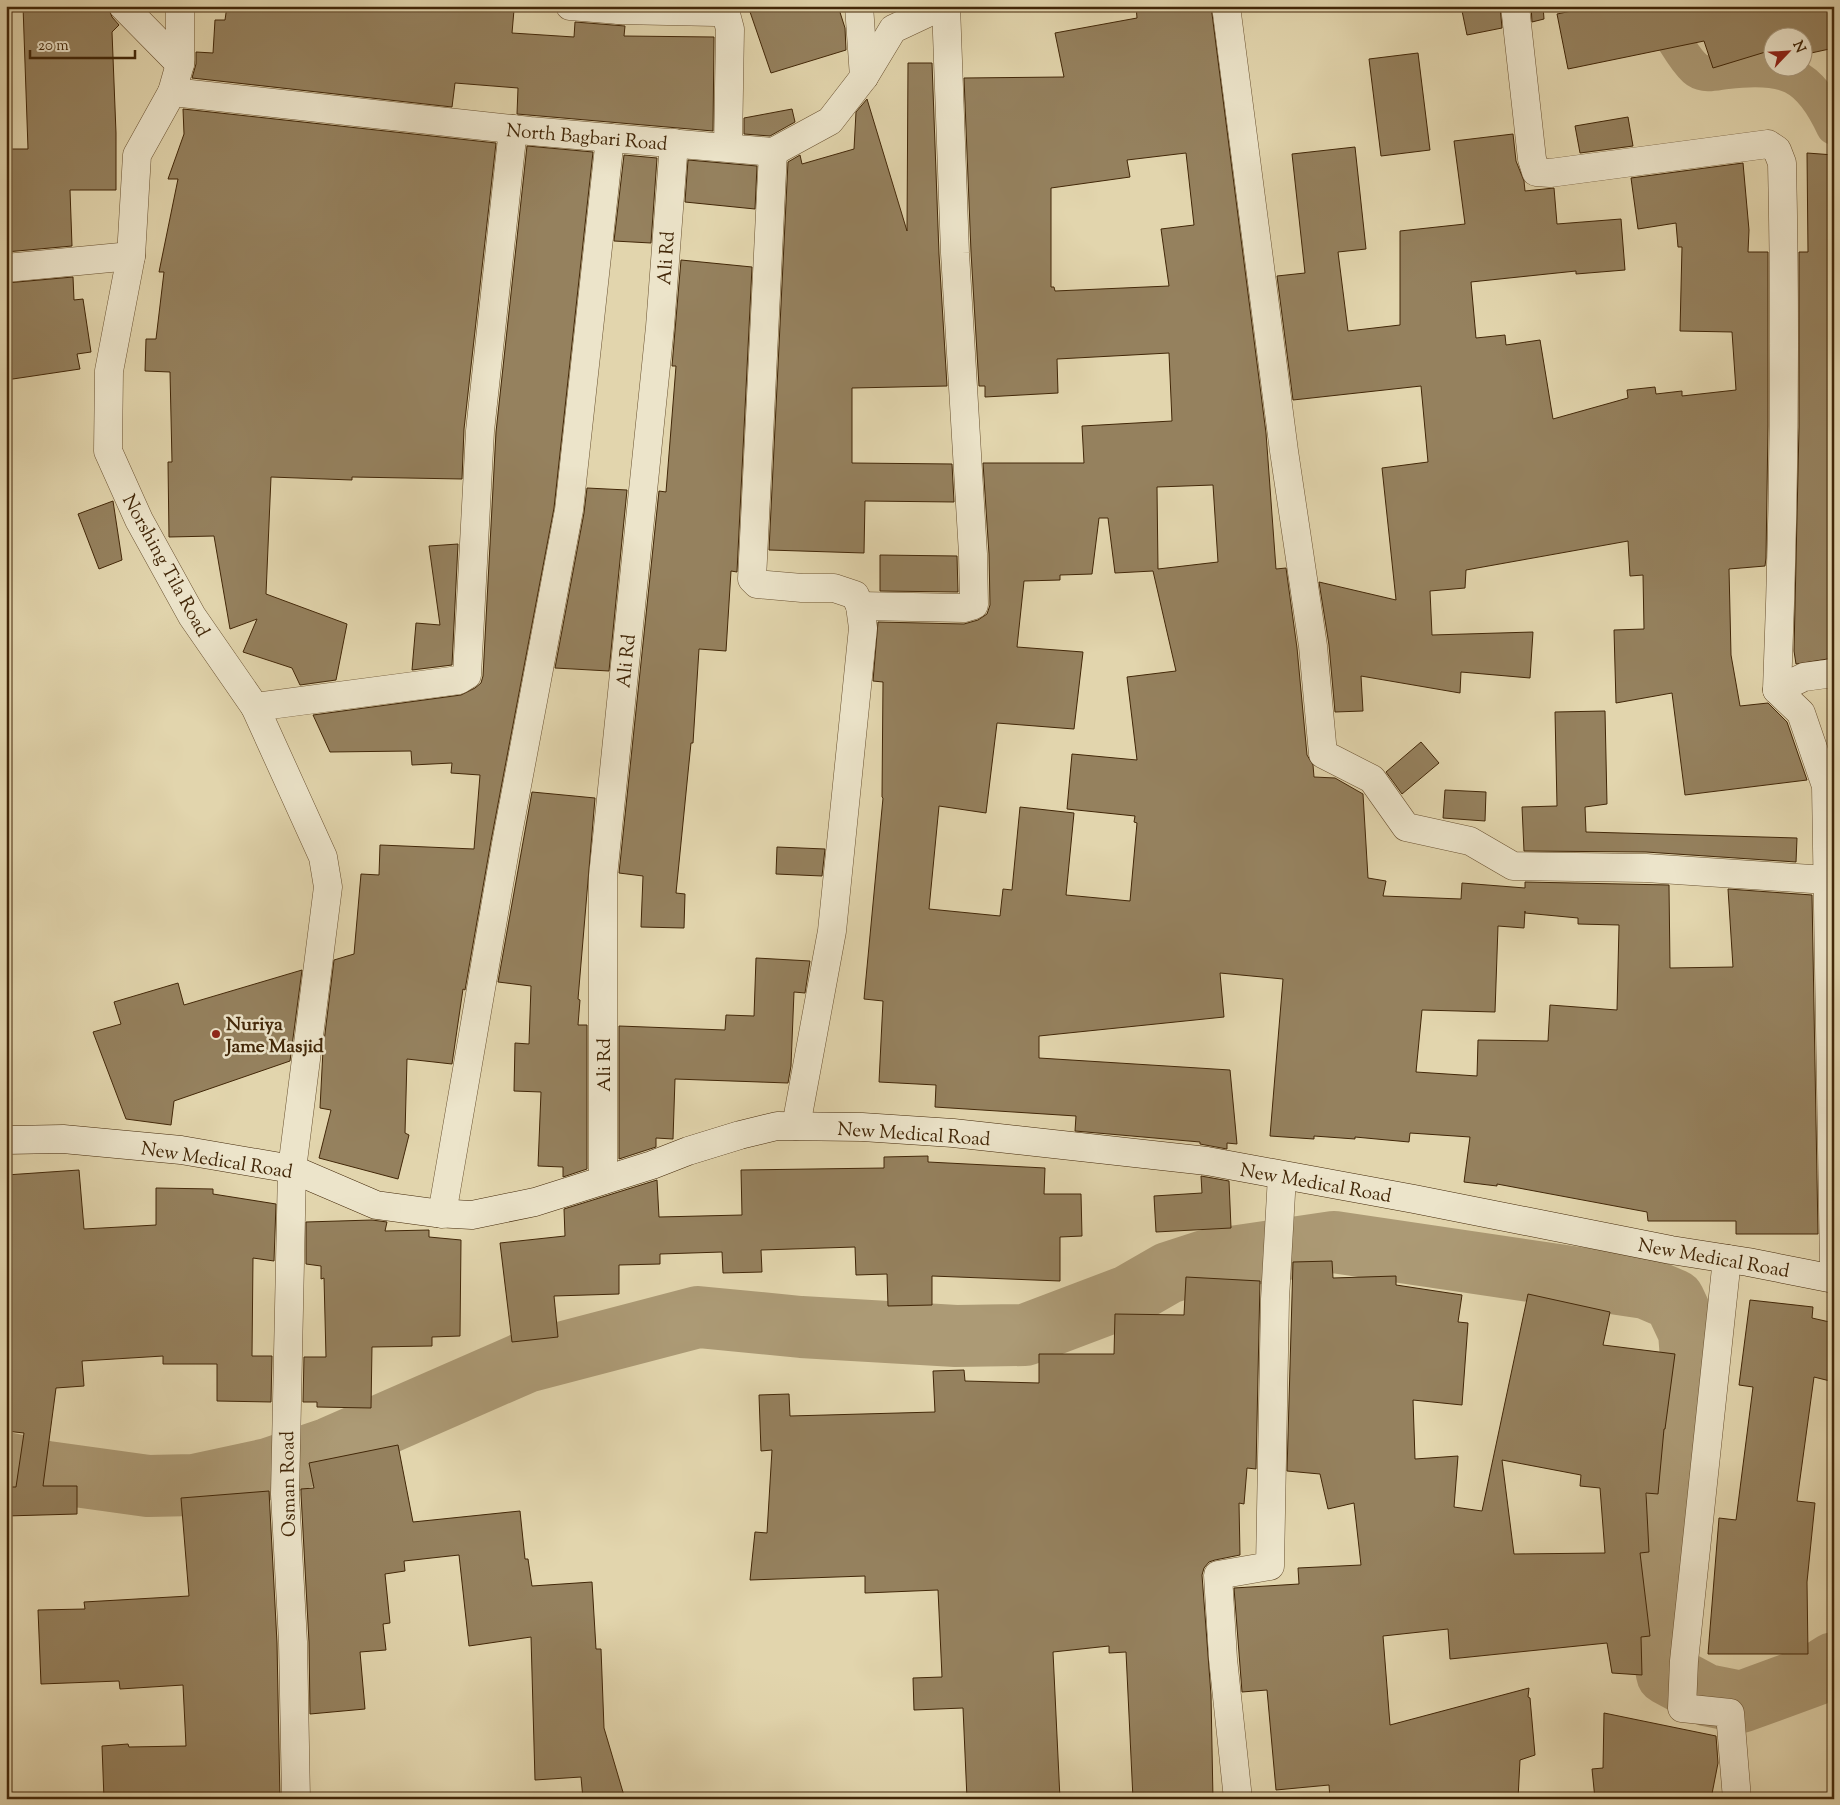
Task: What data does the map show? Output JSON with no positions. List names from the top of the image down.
{
  "streets": {
    "street": [
      "North Bagbari Road",
      "Ali Rd",
      "Norshing Tila Road",
      "New Medical Road",
      "Osman Road"
    ]
  },
  "crossings": [
    ["North Bagbari Road", "Ali Rd"],
    ["North Bagbari Road", "Norshing Tila Road"],
    ["Ali Rd", "New Medical Road"],
    ["Norshing Tila Road", "New Medical Road"],
    ["Norshing Tila Road", "Osman Road"],
    ["New Medical Road", "Osman Road"]
  ],
  "places": ["Nuriya Jame Masjid"],
  "scale_bar": "20 m",
  "north": "top right"
}
